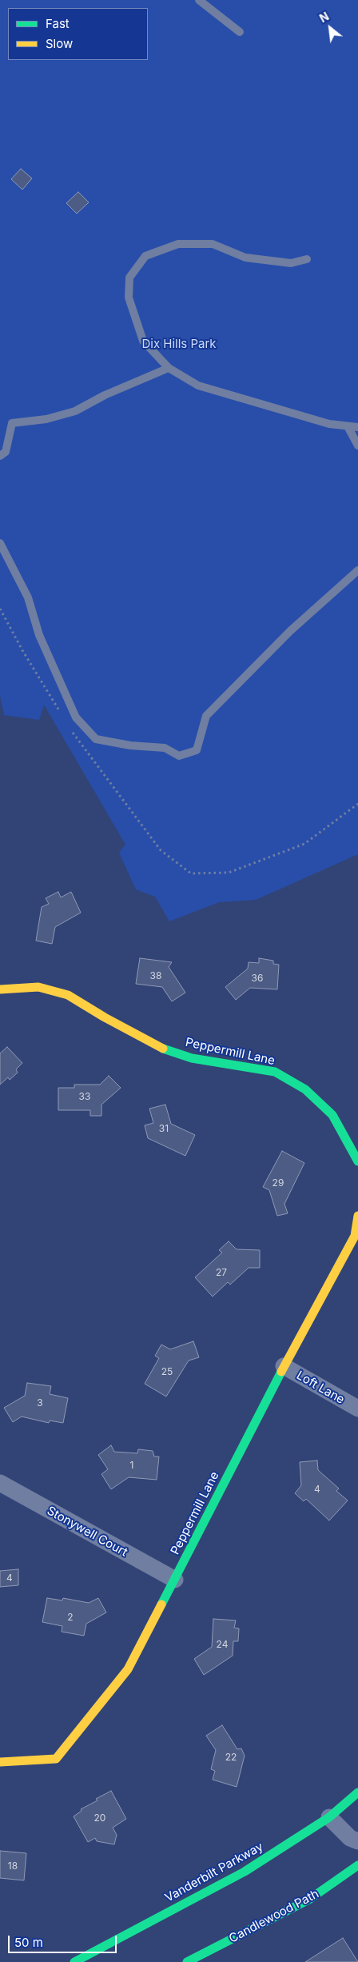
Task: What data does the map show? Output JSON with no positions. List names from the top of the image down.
{
  "streets": {
    "street": [
      "Peppermill Lane",
      "Loft Lane",
      "Stonywell Court",
      "Vanderbilt Parkway",
      "Candlewood Path"
    ]
  },
  "crossings": [
    ["Peppermill Lane", "Loft Lane"],
    ["Peppermill Lane", "Stonywell Court"]
  ],
  "parks": ["Dix Hills Park"],
  "house_numbers": [
    "38",
    "36",
    "33",
    "31",
    "29",
    "27",
    "25",
    "3",
    "1",
    "4",
    "4",
    "2",
    "24",
    "22",
    "20",
    "18"
  ],
  "legend": ["Fast", "Slow"],
  "scale_bar": "50 m",
  "north": "top left"
}
